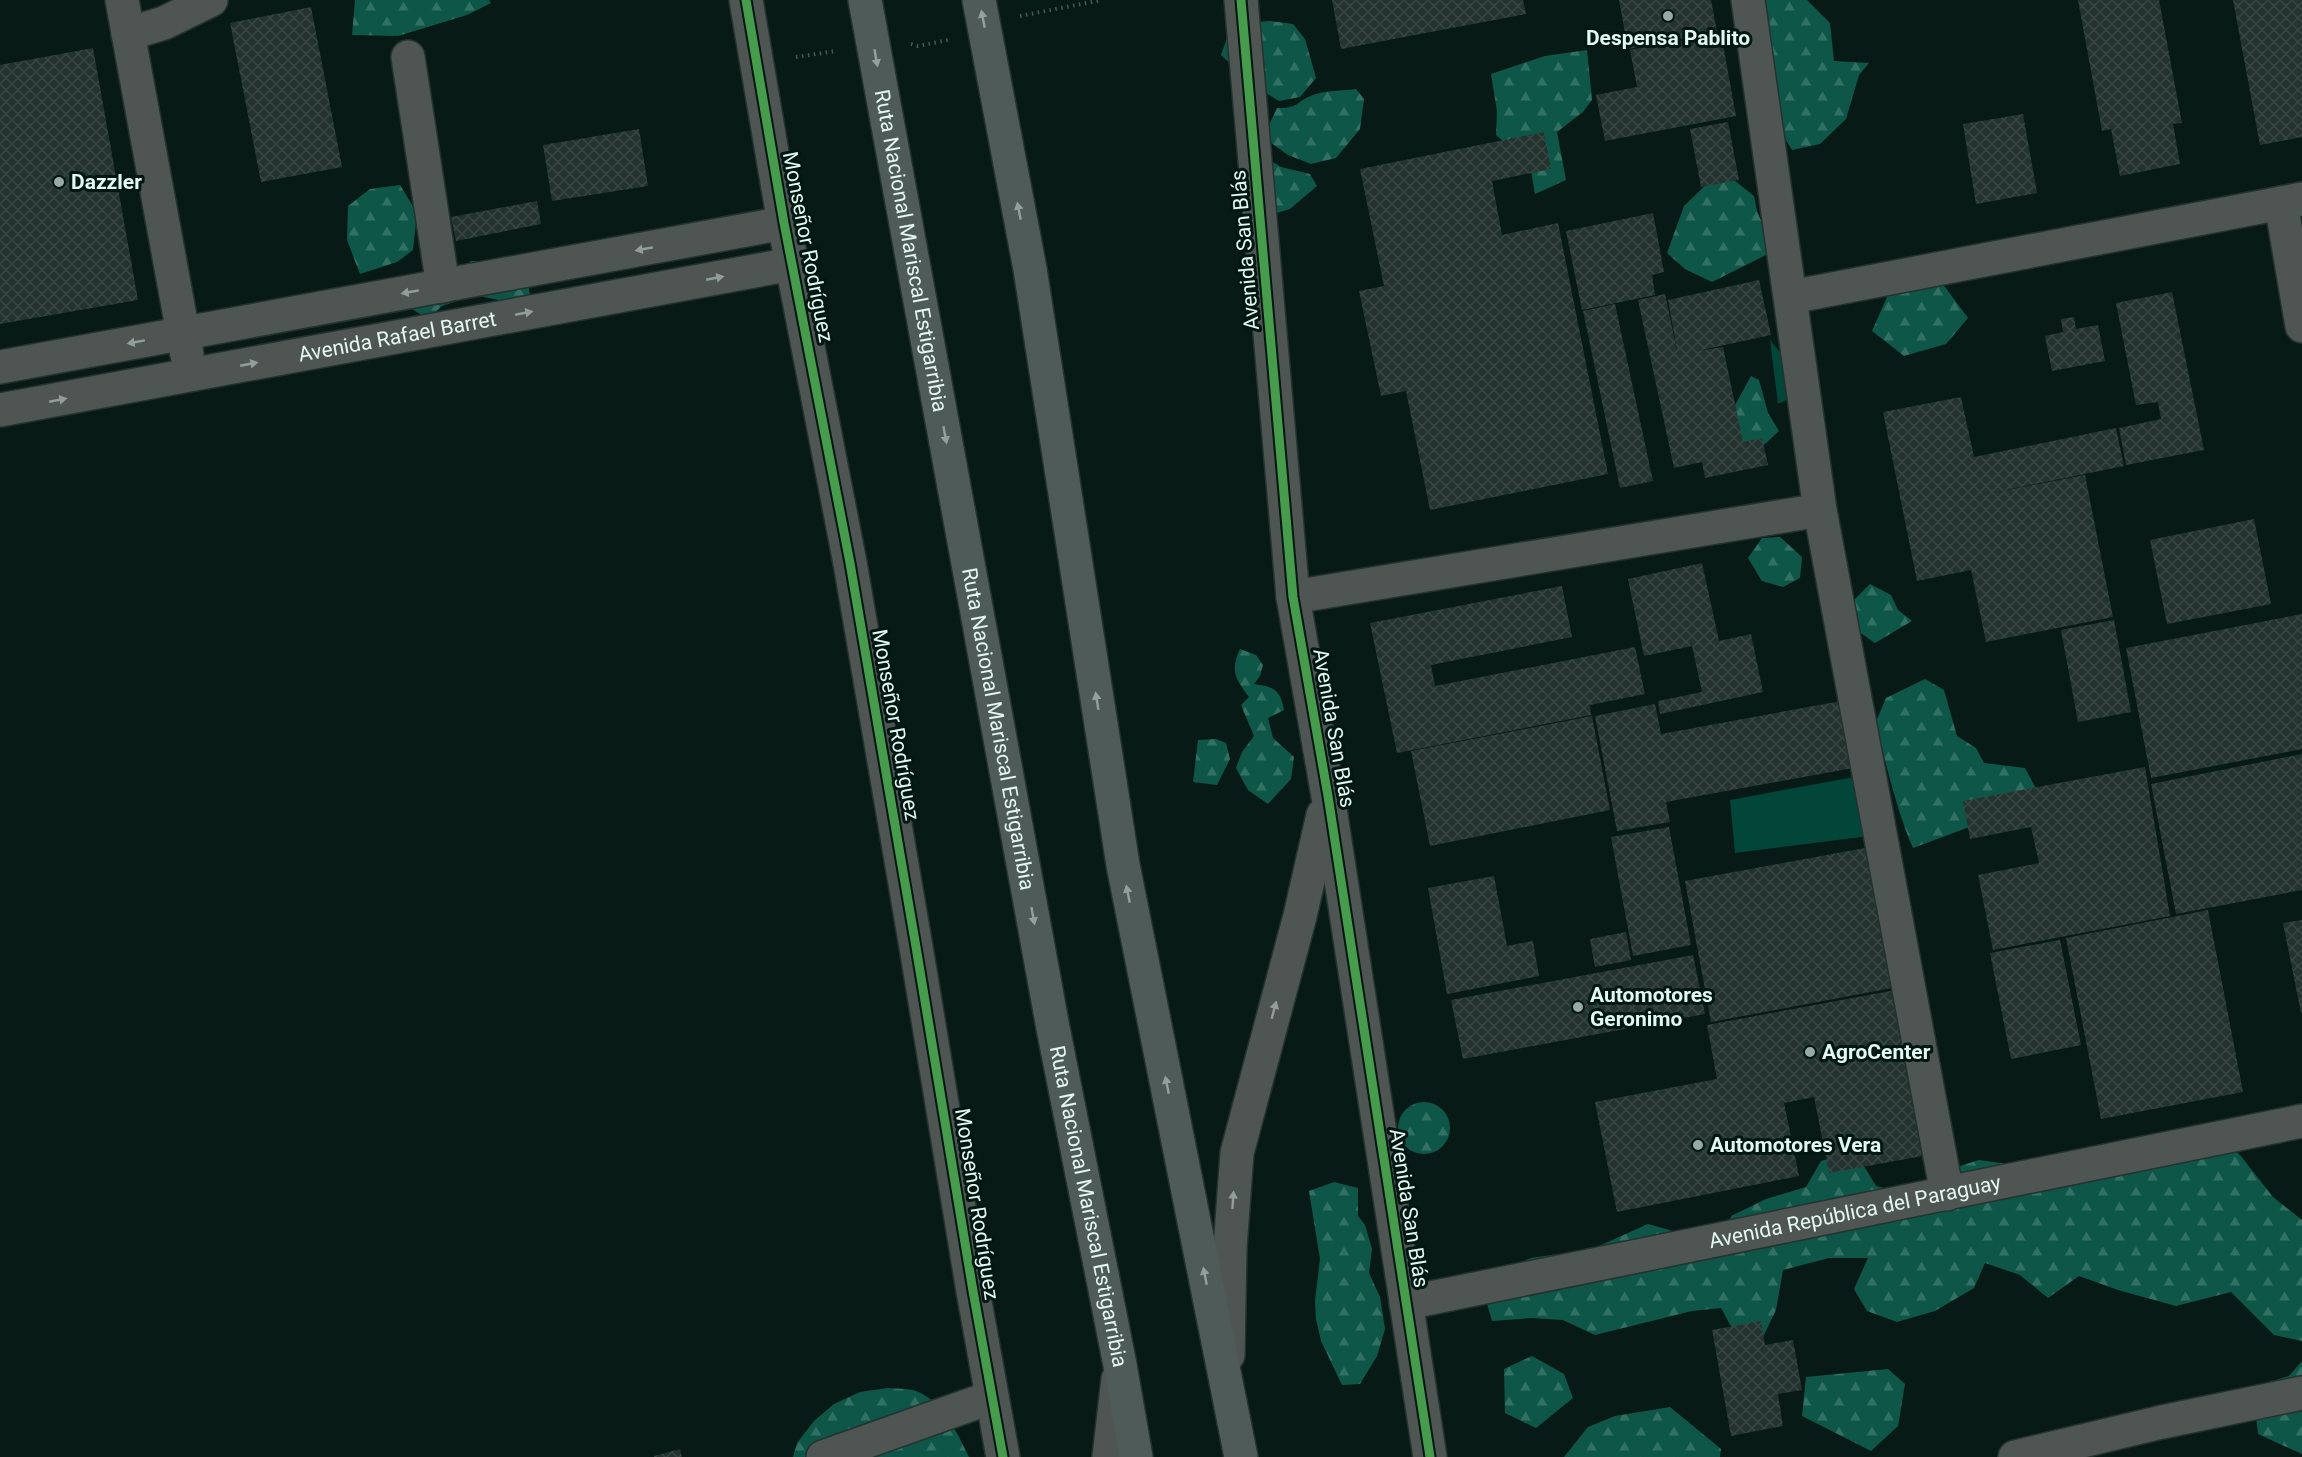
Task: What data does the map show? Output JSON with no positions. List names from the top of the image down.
{
  "streets": {
    "highway": ["Ruta Nacional Mariscal Estigarribia"],
    "street": [
      "Monseñor Rodríguez",
      "Avenida San Blás",
      "Avenida Rafael Barret",
      "Avenida República del Paraguay"
    ]
  },
  "crossings": [
    ["Monseñor Rodríguez", "Avenida Rafael Barret"],
    ["Avenida San Blás", "Avenida República del Paraguay"]
  ],
  "places": [
    "Despensa Pablito",
    "Dazzler",
    "Automotores Geronimo",
    "AgroCenter",
    "Automotores Vera"
  ]
}
